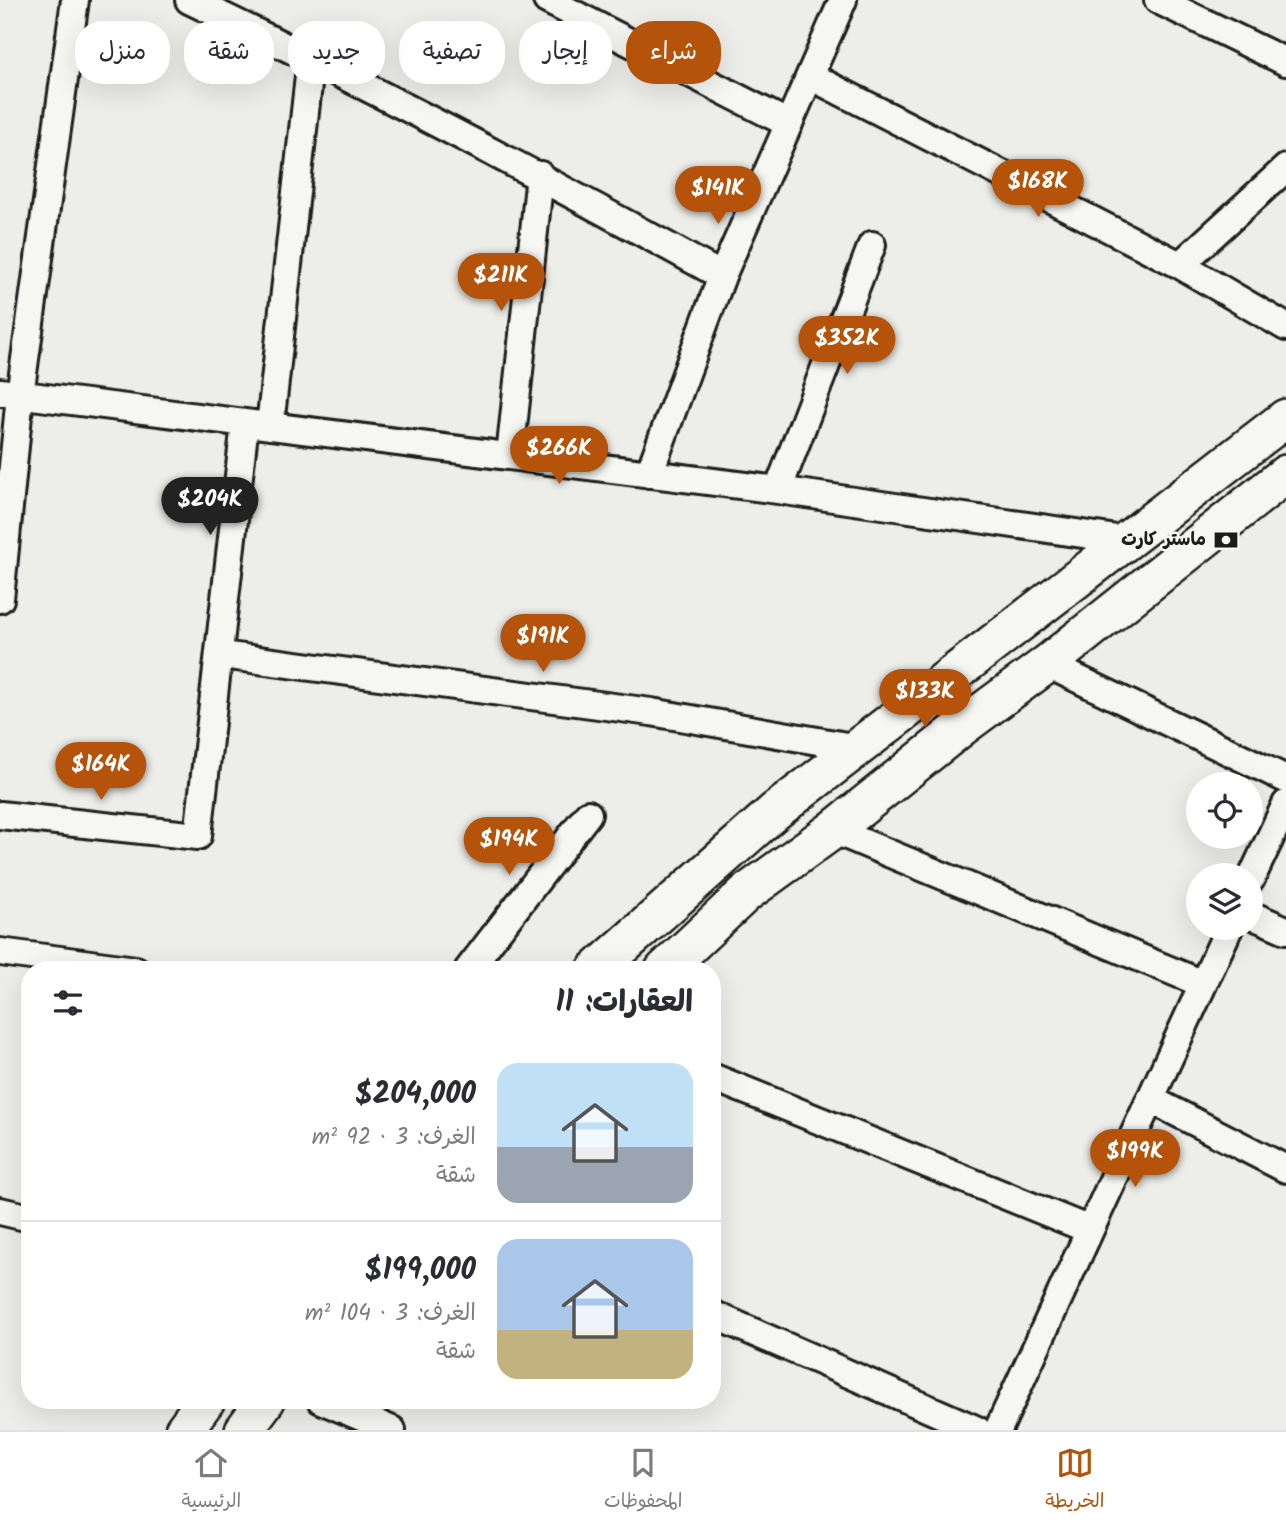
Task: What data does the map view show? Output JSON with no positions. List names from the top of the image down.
{
  "places": {
    "bank": ["ماستر كارت"]
  },
  "page": {
    "chip": [
      "شراء",
      "إيجار",
      "تصفية",
      "جديد",
      "شقة",
      "منزل"
    ],
    "price": [
      "$168K",
      "$141K",
      "$211K",
      "$352K",
      "$266K",
      "$204K",
      "$191K",
      "$133K",
      "$164K",
      "$194K",
      "$199K"
    ],
    "heading": "العقارات: 11",
    "list": [
      {
        "name": "$204,000",
        "note": "الغرف: 3 · 92 m² · شقة"
      },
      {
        "name": "$199,000",
        "note": "الغرف: 3 · 104 m² · شقة"
      }
    ],
    "tabs": ["الخريطة", "المحفوظات", "الرئيسية"]
  }
}
